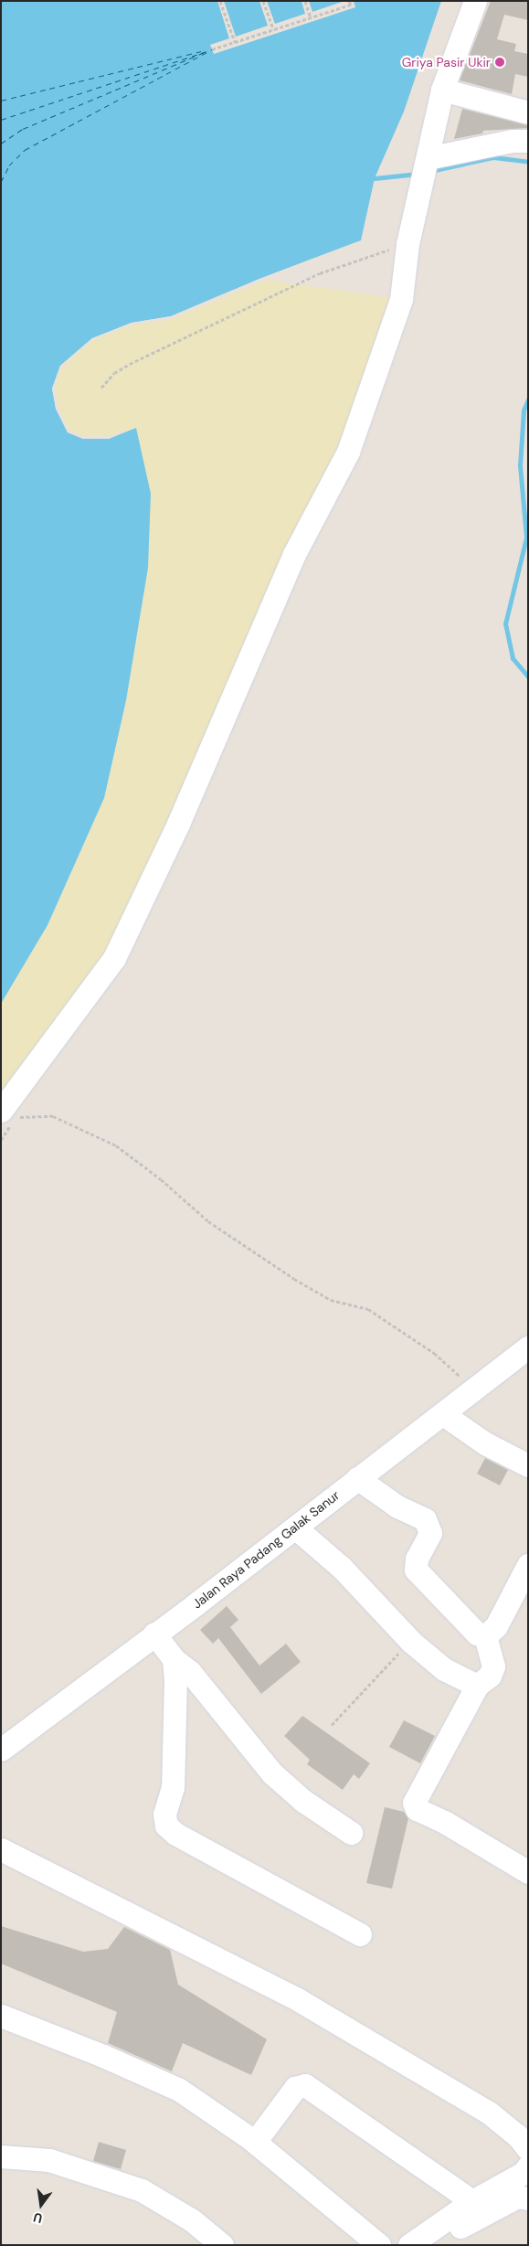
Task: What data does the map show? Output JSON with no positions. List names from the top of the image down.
{
  "streets": {
    "street": ["Jalan Raya Padang Galak Sanur"]
  },
  "places": ["Griya Pasir Ukir"],
  "north": "bottom"
}
